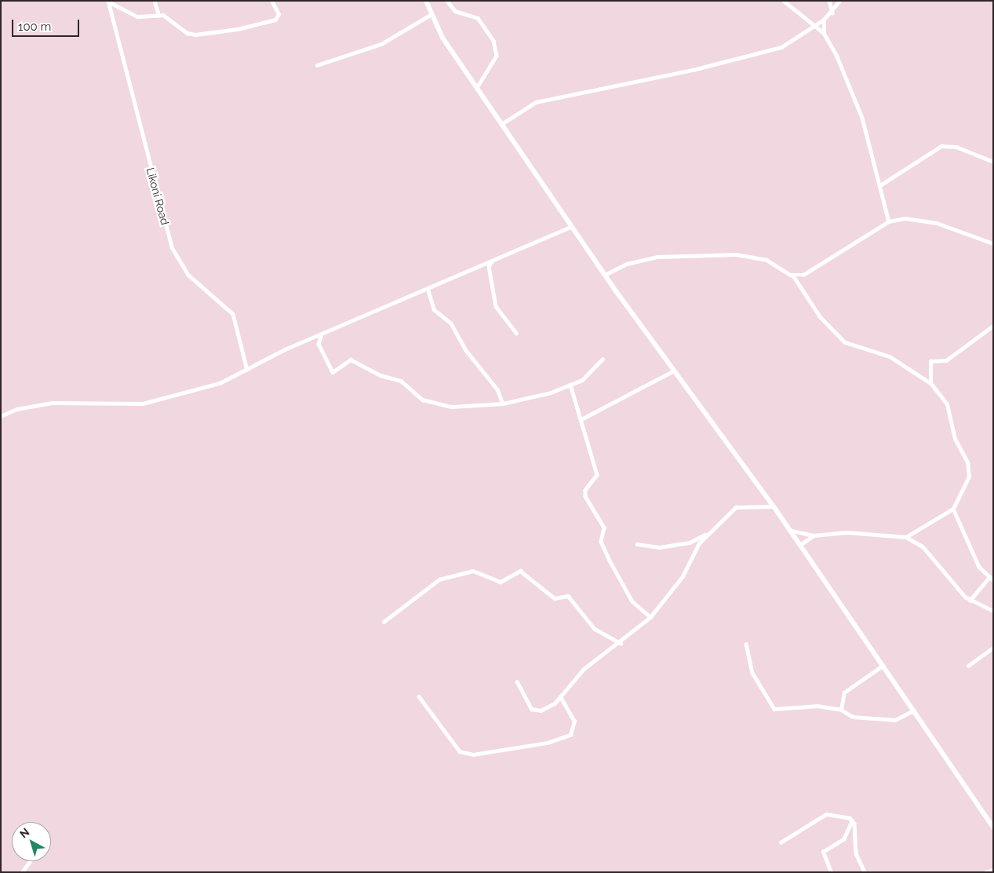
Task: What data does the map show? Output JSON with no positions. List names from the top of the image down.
{
  "streets": {
    "street": ["Likoni Road"]
  },
  "scale_bar": "100 m",
  "north": "top left"
}
